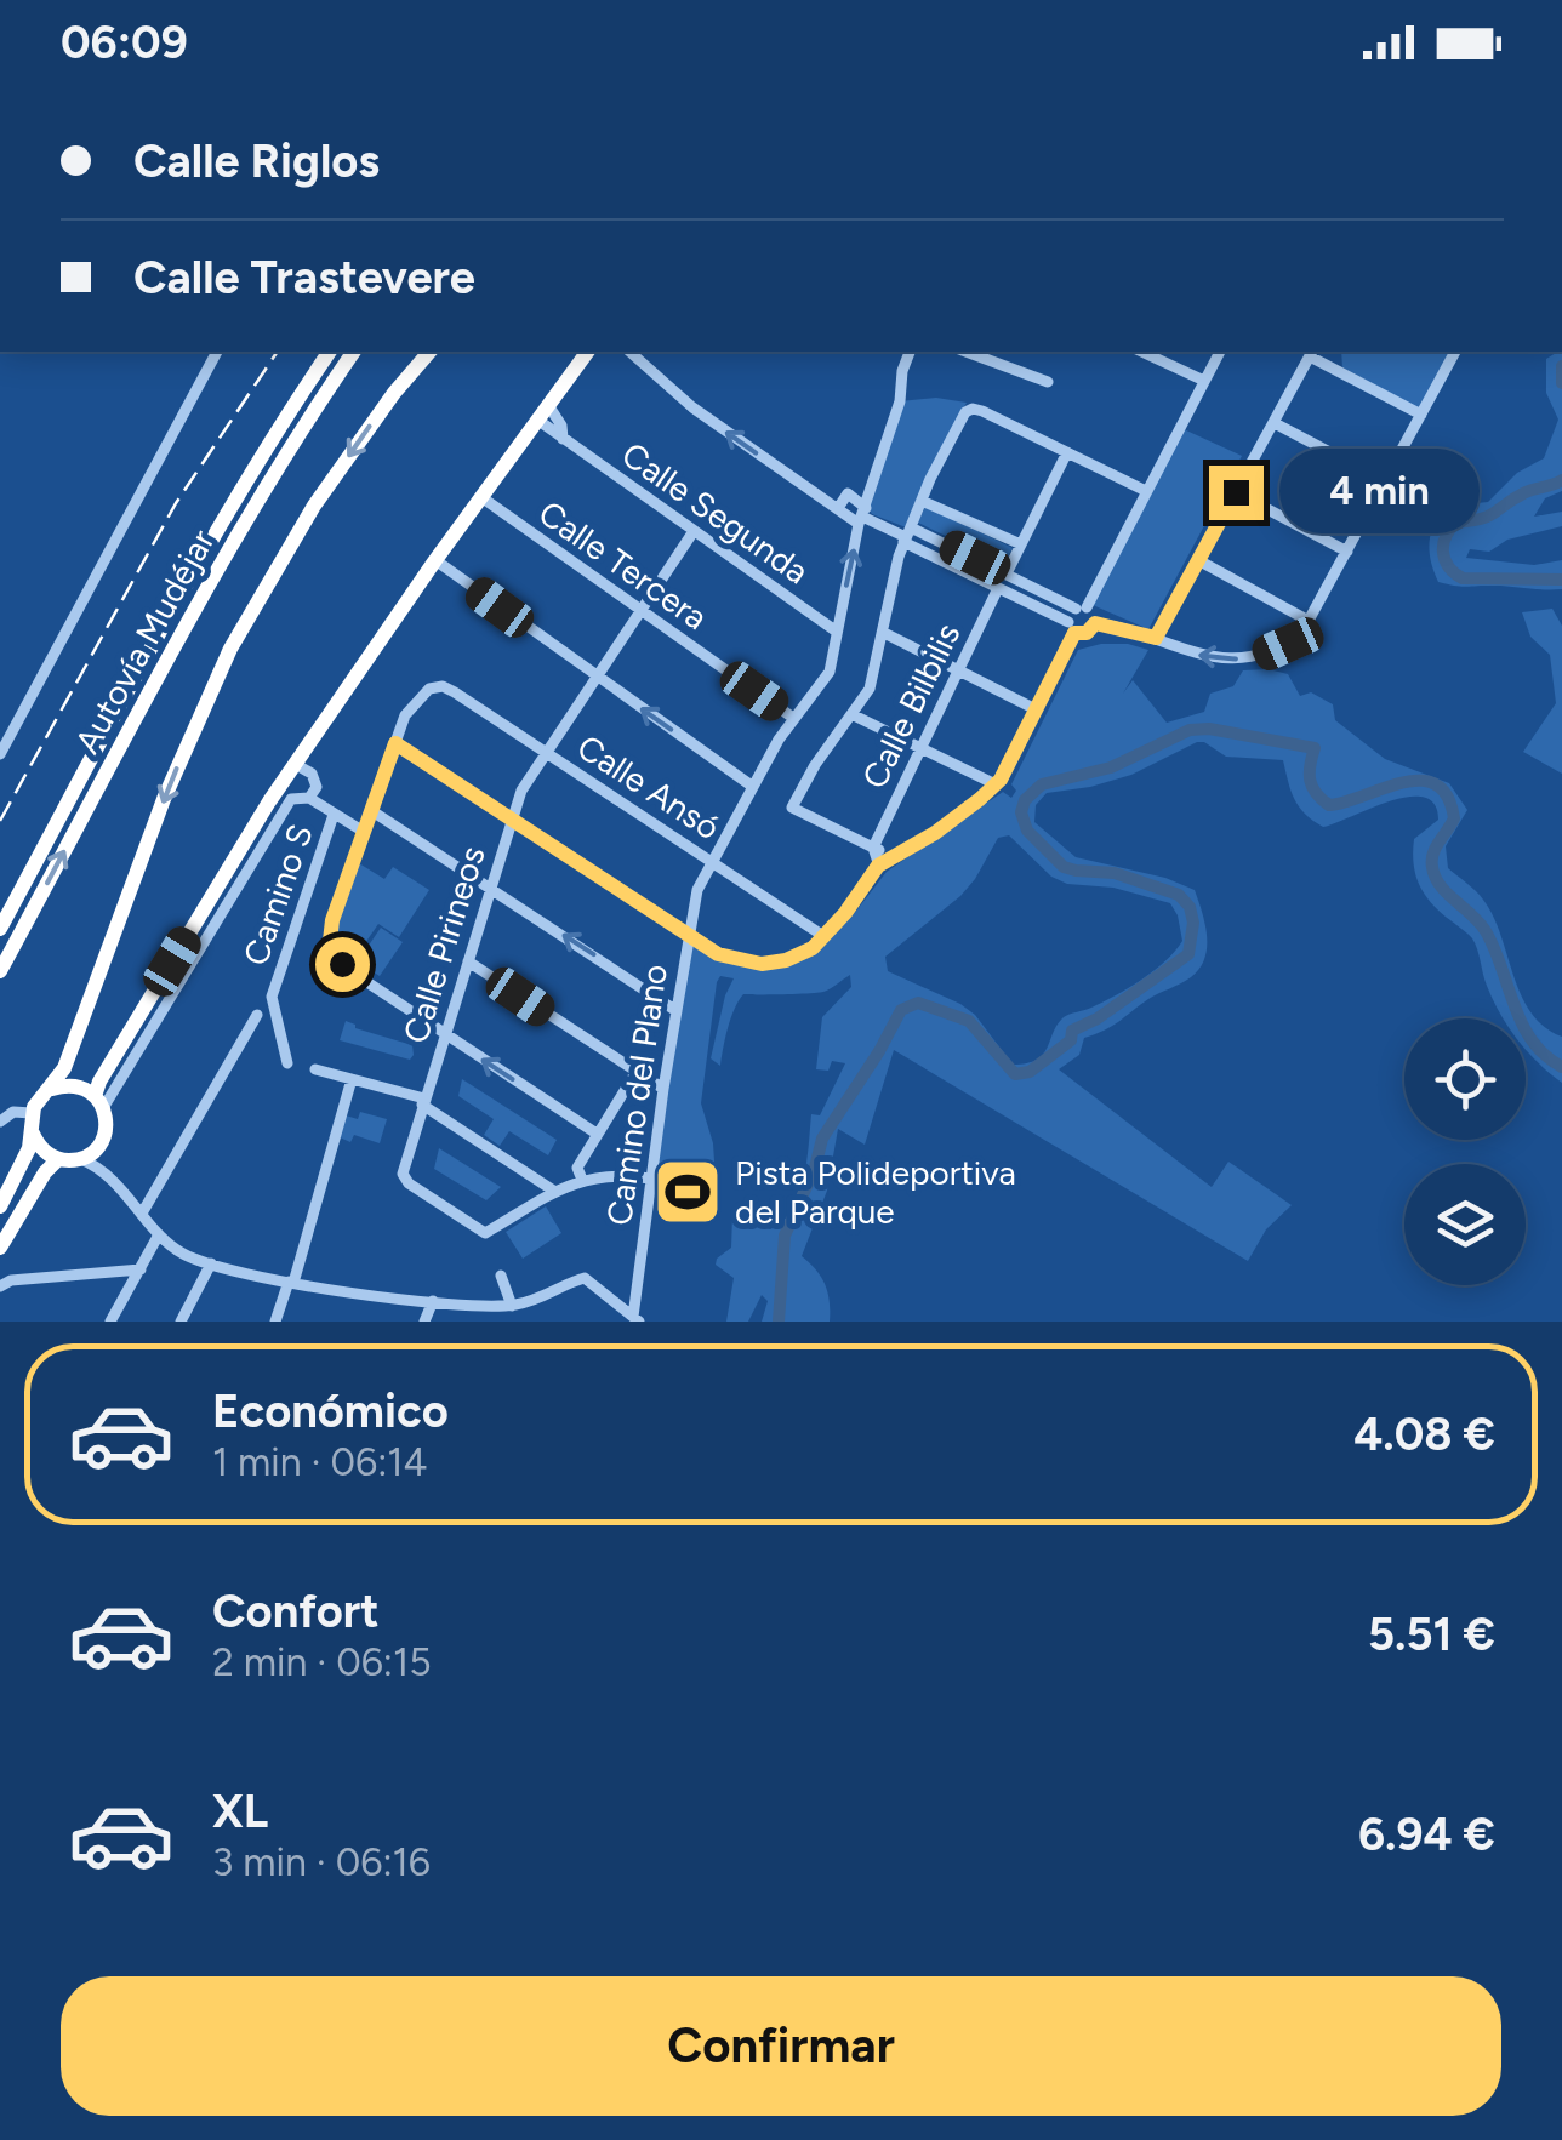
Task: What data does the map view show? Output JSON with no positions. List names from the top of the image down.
{
  "streets": {
    "highway": ["Autovía Mudéjar"],
    "street": [
      "Calle Segunda",
      "Calle Tercera",
      "Calle Bilbilis",
      "Calle Ansó",
      "Camino S",
      "Calle Pirineos",
      "Camino del Plano"
    ]
  },
  "crossings": [
    ["Calle Segunda", "Calle Pirineos"],
    ["Calle Segunda", "Camino del Plano"],
    ["Calle Tercera", "Calle Pirineos"],
    ["Calle Tercera", "Camino del Plano"],
    ["Calle Ansó", "Calle Pirineos"],
    ["Calle Ansó", "Camino del Plano"]
  ],
  "places": {
    "sports": ["Pista Polideportiva del Parque"]
  },
  "page": {
    "status": "06:09",
    "banner": ["Calle Riglos", "Calle Trastevere"],
    "bubble": "4 min",
    "list": [
      {
        "name": "Económico",
        "note": "1 min · 06:14",
        "value": "4.08 €"
      },
      {
        "name": "Confort",
        "note": "2 min · 06:15",
        "value": "5.51 €"
      },
      {
        "name": "XL",
        "note": "3 min · 06:16",
        "value": "6.94 €"
      }
    ],
    "buttons": "Confirmar"
  }
}
